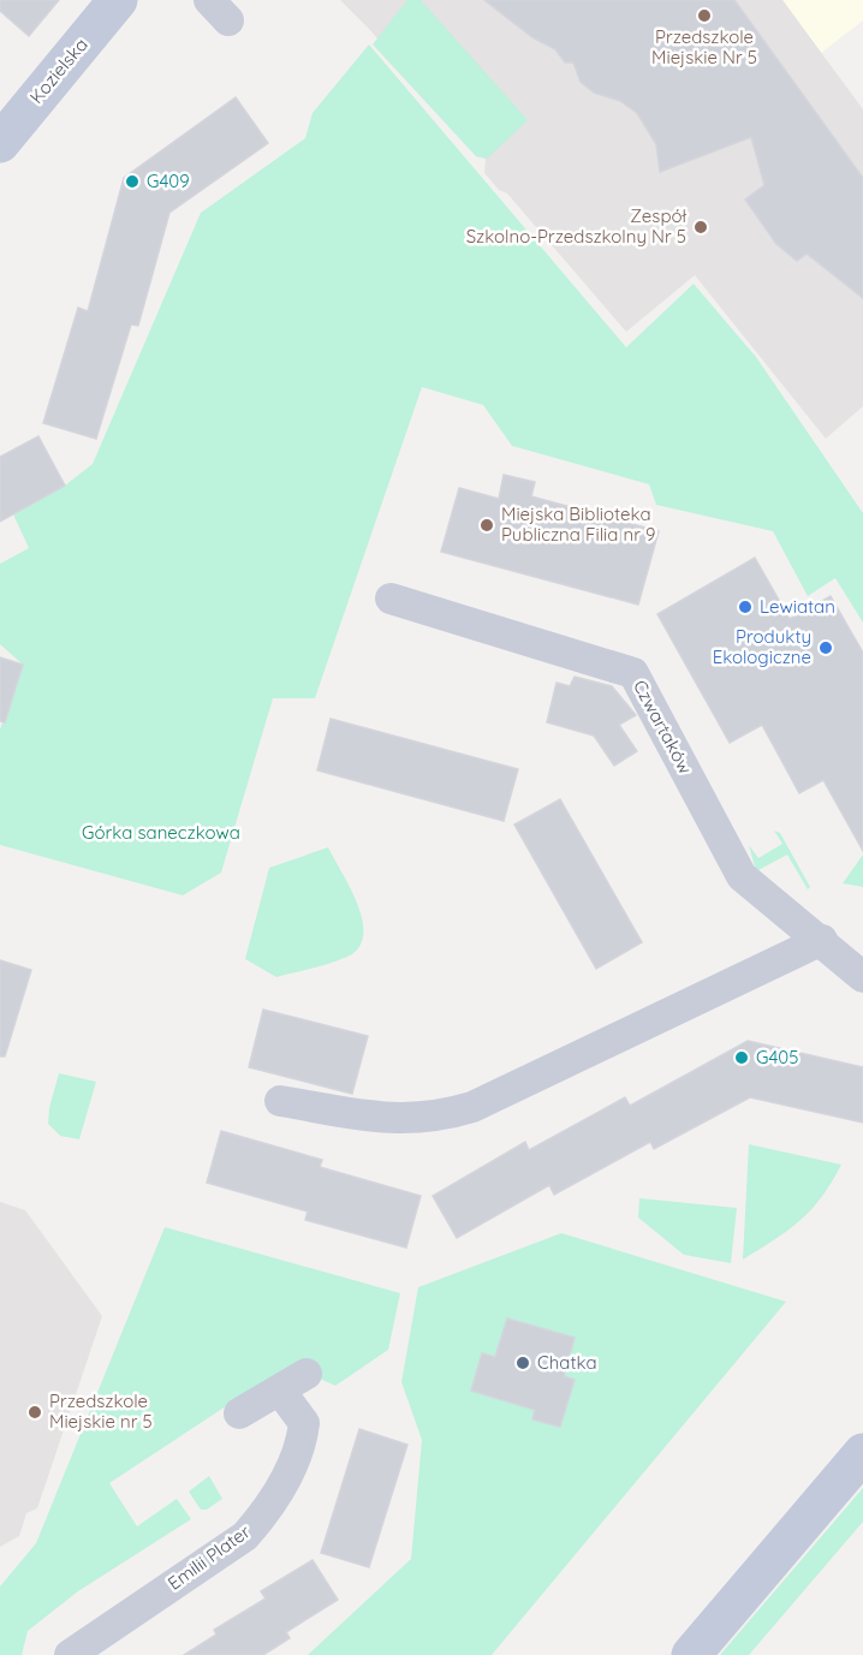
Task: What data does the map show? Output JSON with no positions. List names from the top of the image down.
{
  "streets": {
    "street": ["Kozielska", "Czwartaków", "Emilii Plater"]
  },
  "parks": ["Górka saneczkowa"],
  "places": [
    "Przedszkole Miejskie Nr 5",
    "G409",
    "Zespół Szkolno-Przedszkolny Nr 5",
    "Miejska Biblioteka Publiczna Filia nr 9",
    "Lewiatan",
    "Produkty Ekologiczne",
    "G405",
    "Chatka",
    "Przedszkole Miejskie nr 5"
  ]
}
